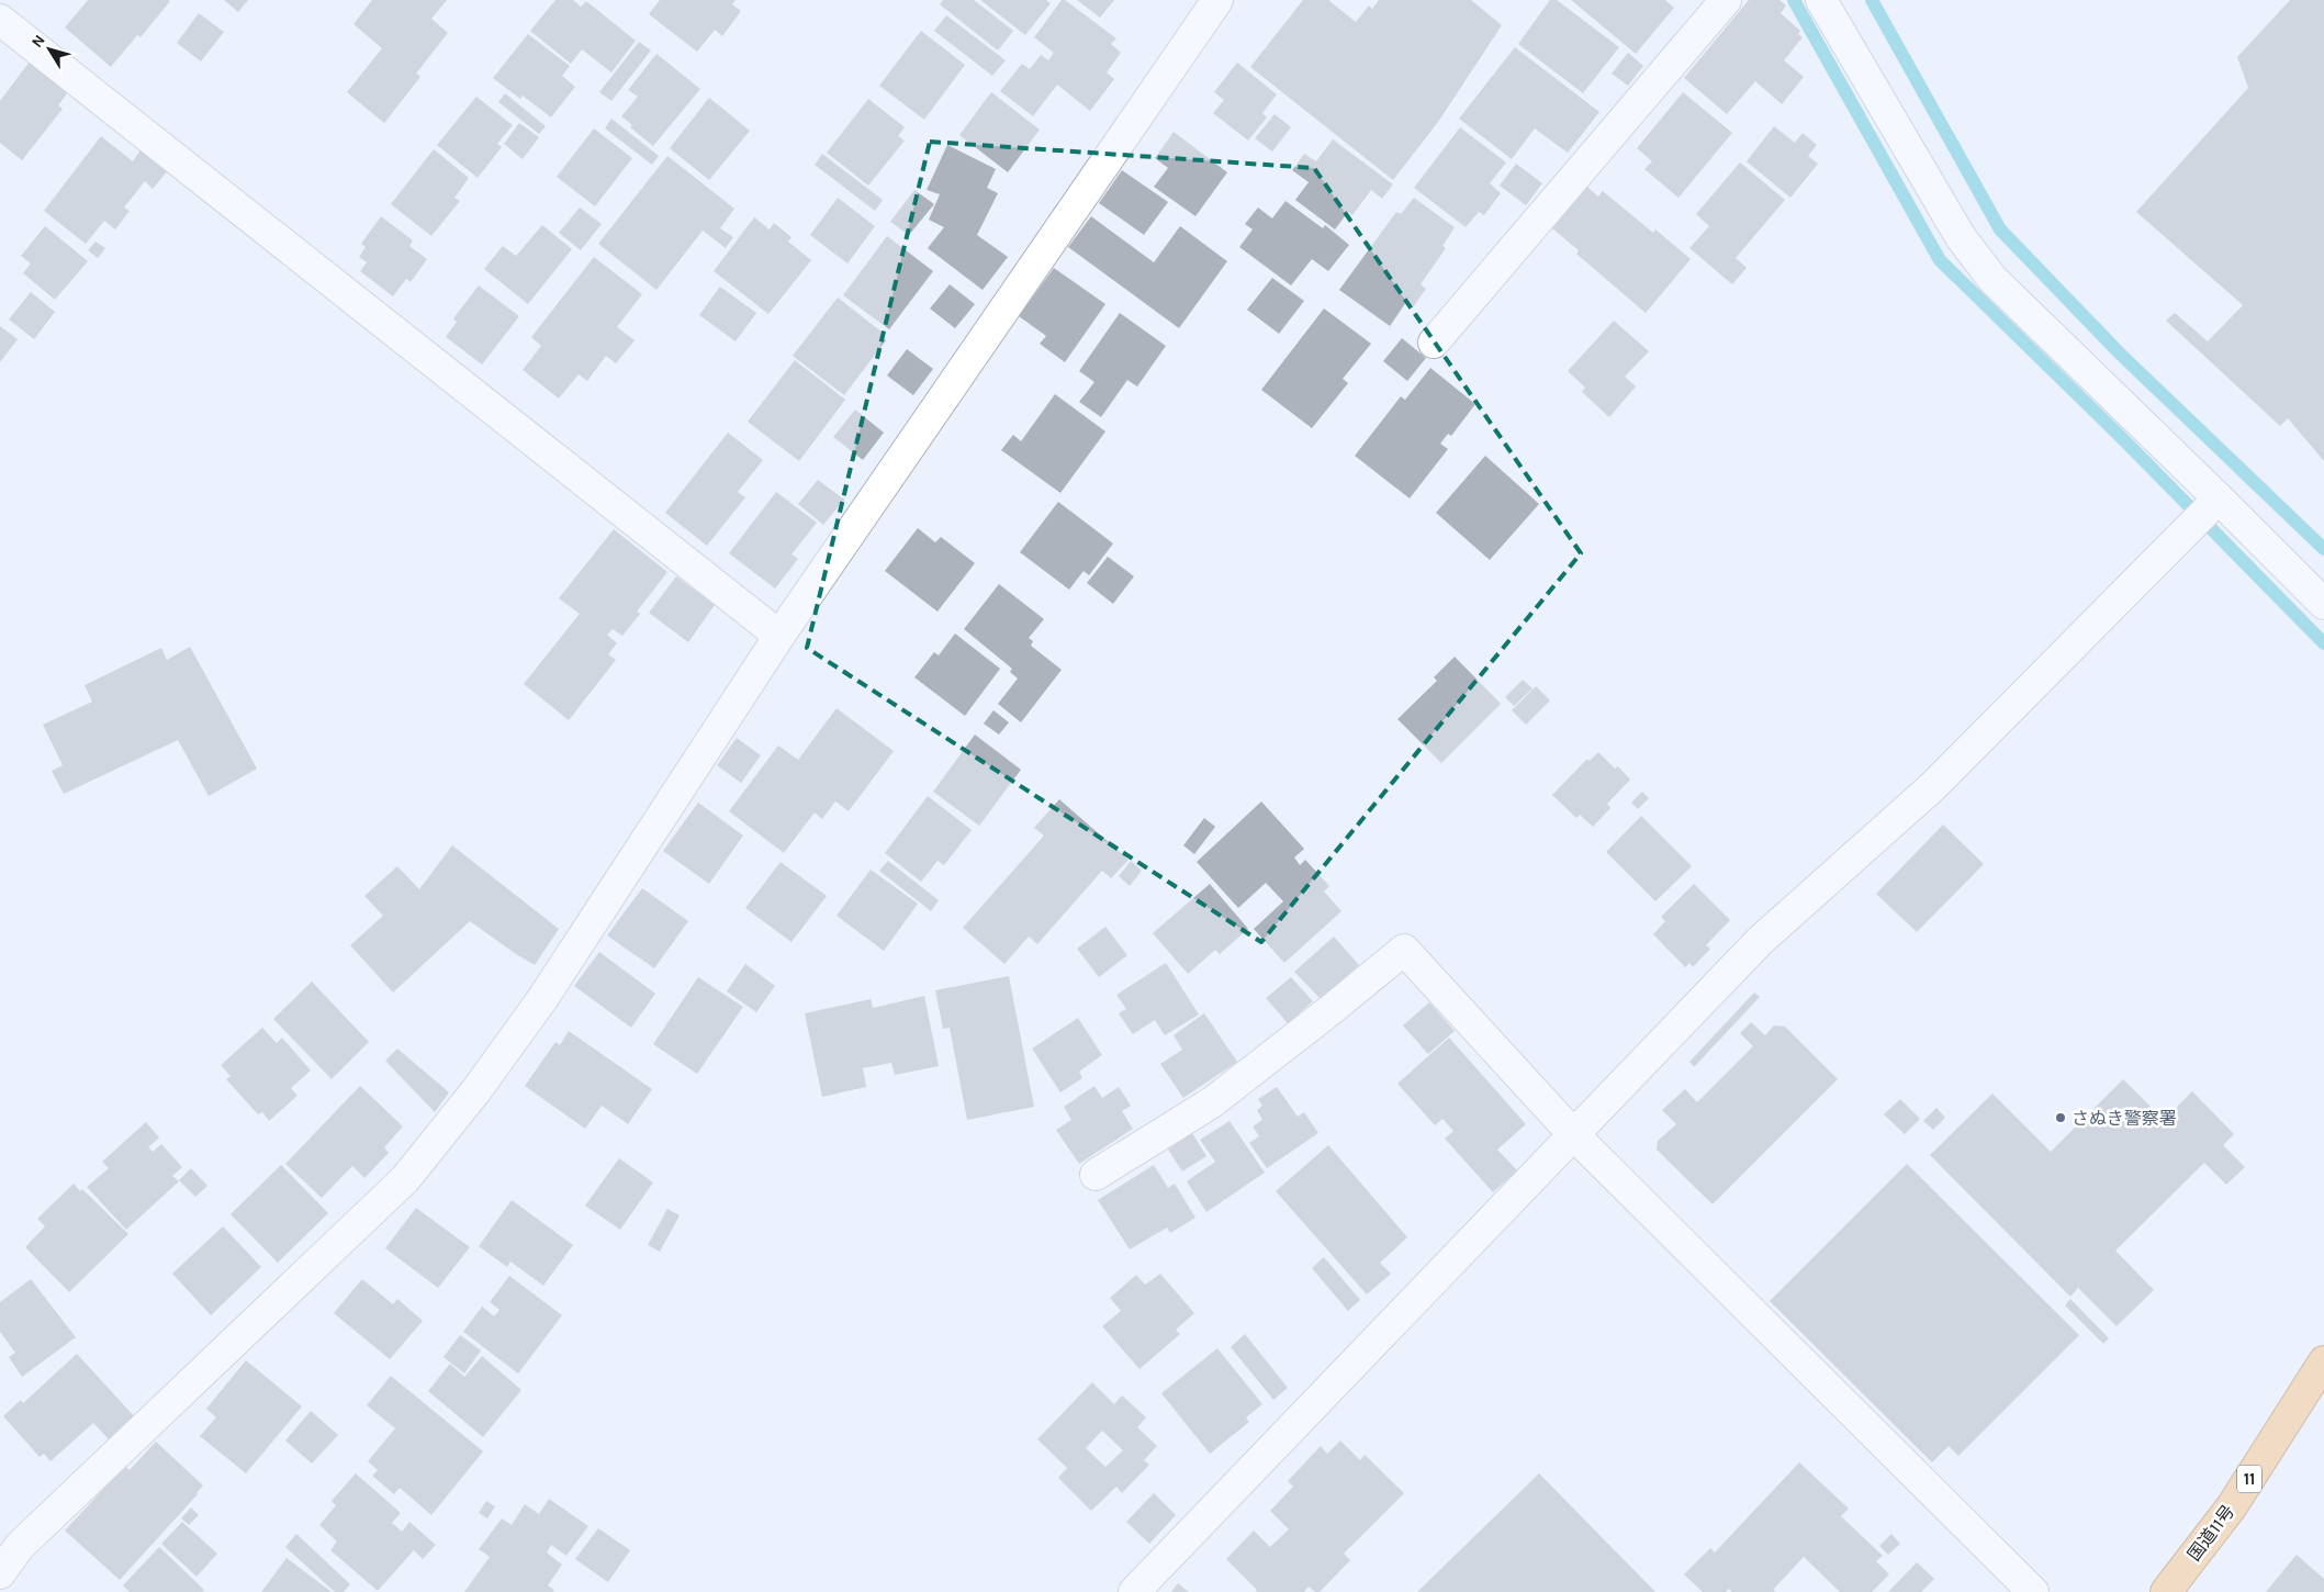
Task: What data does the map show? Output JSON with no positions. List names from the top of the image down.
{
  "streets": {
    "highway": ["11", "国道11号"]
  },
  "places": ["さぬき警察署"],
  "north": "top left"
}
